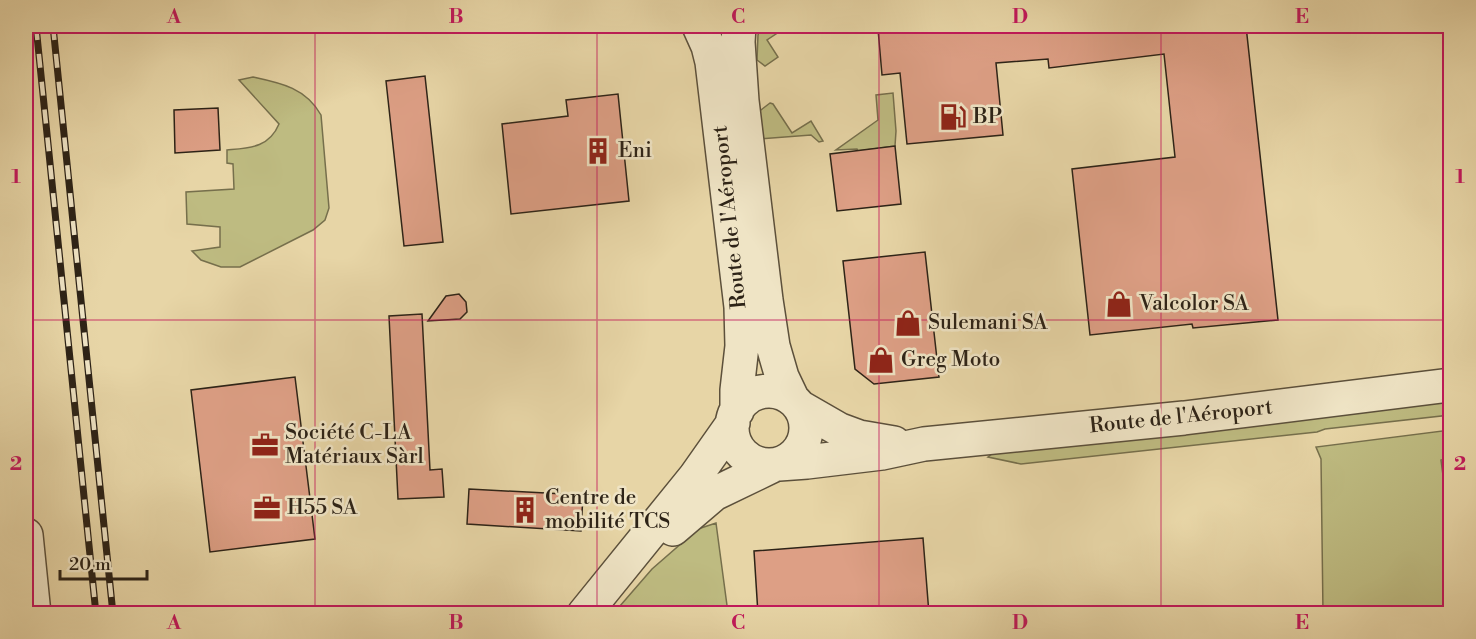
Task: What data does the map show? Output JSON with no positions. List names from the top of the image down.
{
  "streets": {
    "street": ["Route de l'Aéroport"]
  },
  "places": {
    "fuel station": ["BP"],
    "building": ["Eni", "Centre de mobilité TCS"],
    "shop": ["Valcolor SA", "Sulemani SA", "Greg Moto"],
    "office": ["Société C-LA Matériaux Sàrl", "H55 SA"]
  },
  "scale_bar": "20 m",
  "grid": {
    "columns": [
      "A",
      "B",
      "C",
      "D",
      "E"
    ],
    "rows": ["1", "2"]
  }
}
